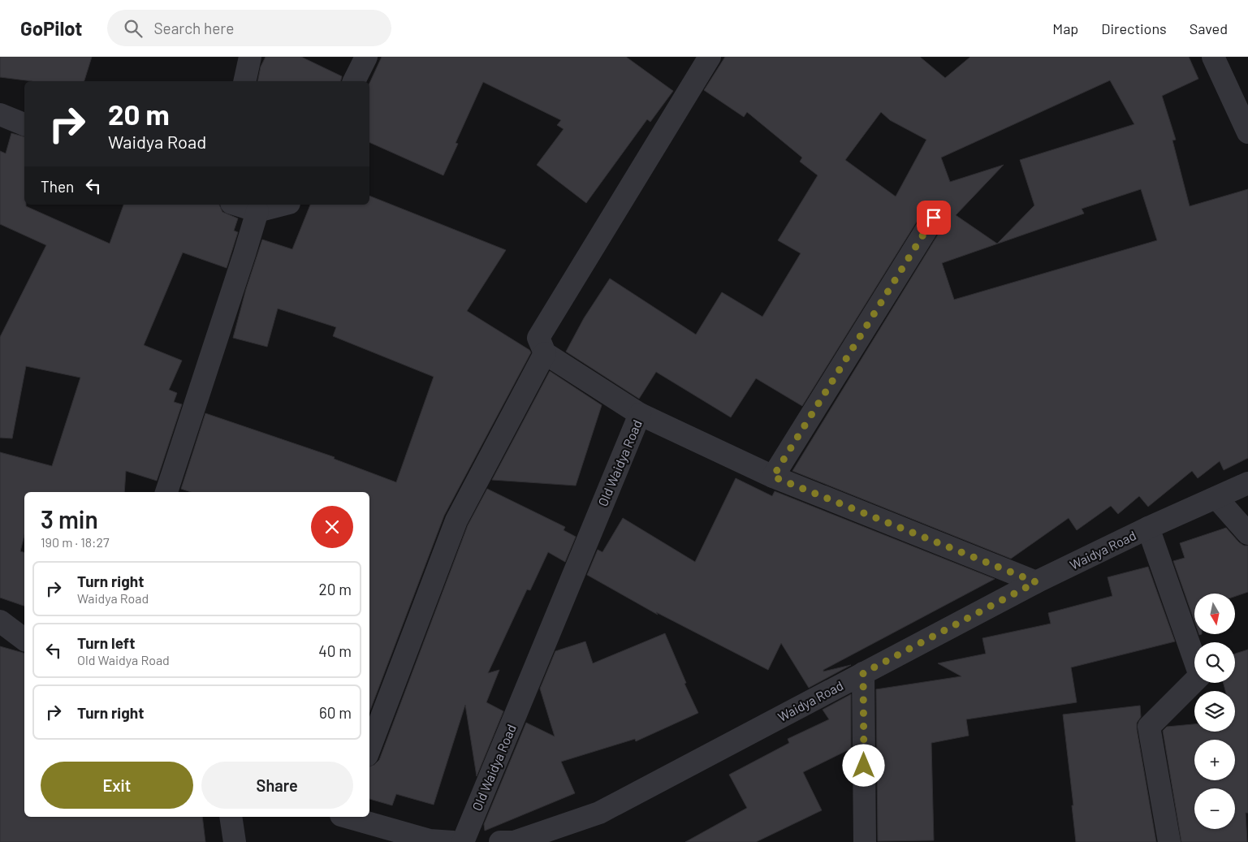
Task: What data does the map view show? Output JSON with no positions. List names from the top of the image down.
{
  "streets": {
    "street": ["Old Waidya Road", "Waidya Road"]
  },
  "crossings": [
    ["Old Waidya Road", "Waidya Road"]
  ],
  "north": "bottom",
  "page": {
    "header": "GoPilot",
    "search": "Search here",
    "nav": ["Map", "Directions", "Saved"],
    "turn": ["20 m", "Waidya Road"],
    "then": "Then",
    "heading": ["3 min", "190 m · 18:27"],
    "list": [
      {
        "name": "Turn right",
        "note": "Waidya Road",
        "value": "20 m"
      },
      {
        "name": "Turn left",
        "note": "Old Waidya Road",
        "value": "40 m"
      },
      {
        "name": "Turn right",
        "value": "60 m"
      }
    ],
    "map_buttons": ["+", "−"],
    "buttons": ["Exit", "Share"]
  }
}
